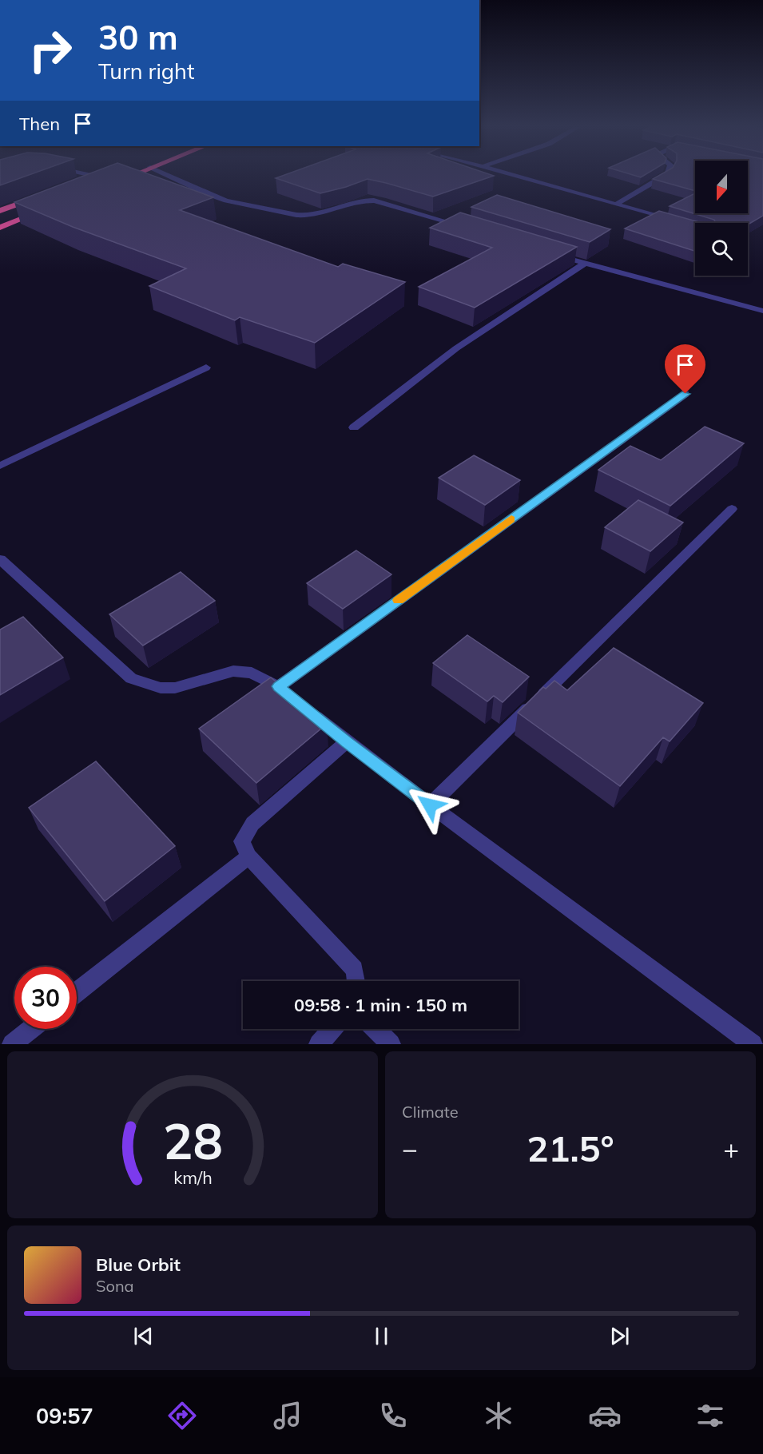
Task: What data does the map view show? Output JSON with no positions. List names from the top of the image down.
{
  "north": "bottom",
  "page": {
    "turn": ["30 m", "Turn right"],
    "then": "Then",
    "limit": "30",
    "trip": "09:58 · 1 min · 150 m",
    "tile": "Climate",
    "heat": ["−", "21.5°", "+"],
    "song": ["Blue Orbit", "Sona"],
    "tabs": "09:57",
    "gauge": ["28", "km/h"]
  }
}
